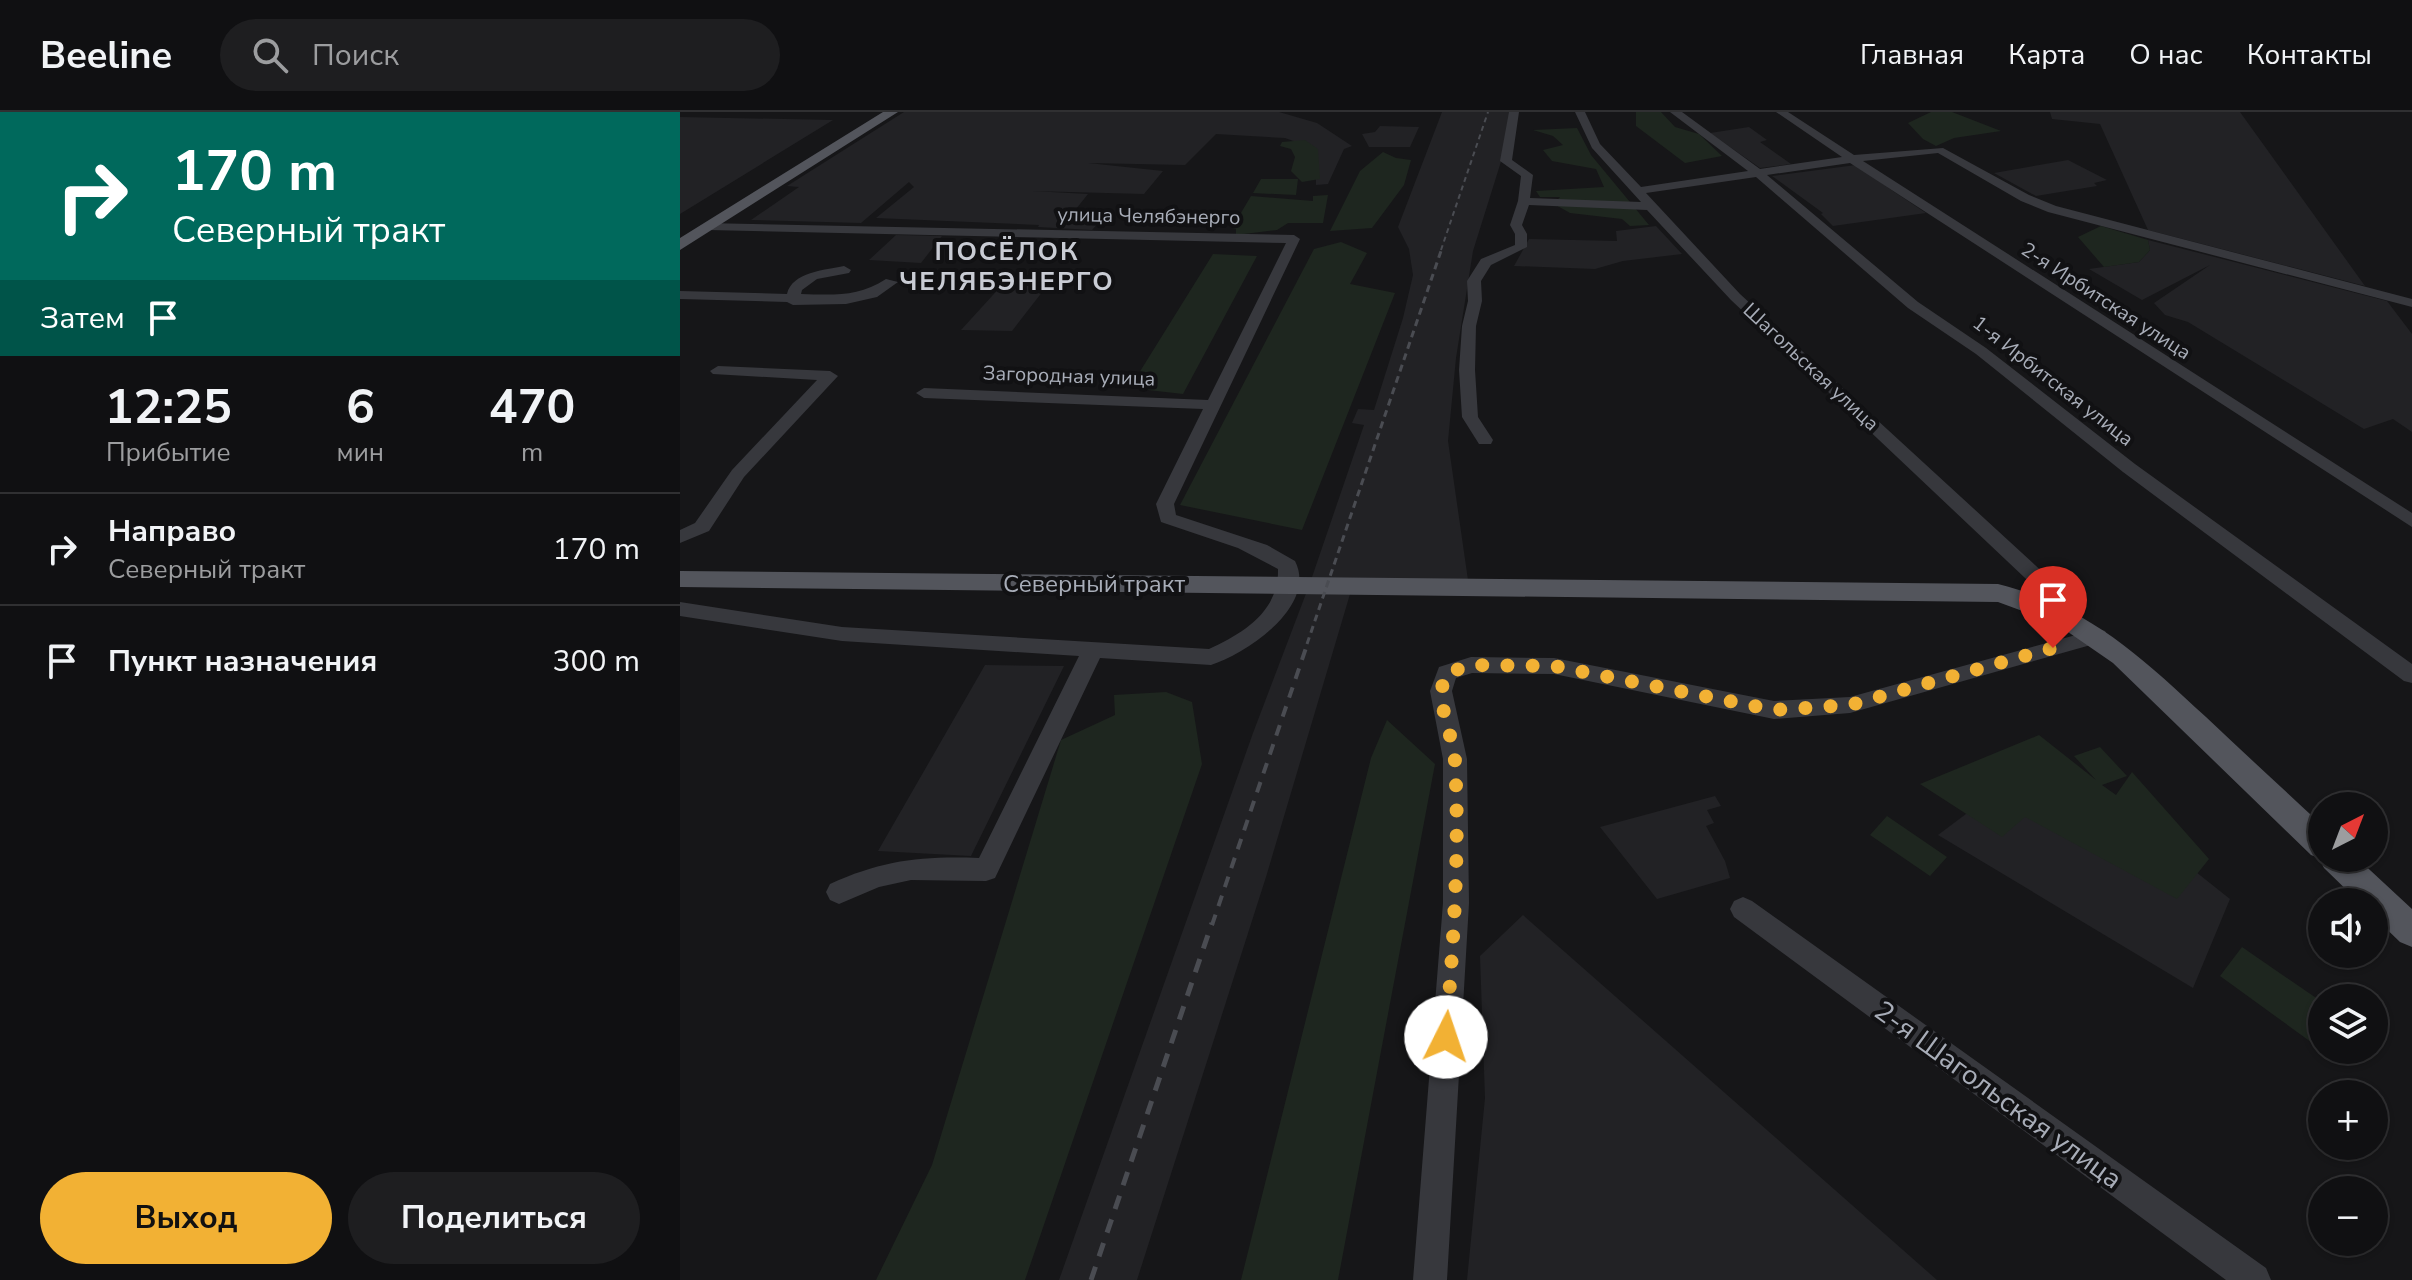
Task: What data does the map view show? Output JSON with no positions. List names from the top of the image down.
{
  "streets": {
    "main road": ["Северный тракт"],
    "street": [
      "улица Челябэнерго",
      "2-я Ирбитская улица",
      "Шагольская улица",
      "Загородная улица",
      "1-я Ирбитская улица",
      "2-я Шагольская улица"
    ]
  },
  "crossings": [
    ["улица Челябэнерго", "Загородная улица"],
    ["Шагольская улица", "Северный тракт"]
  ],
  "districts": ["ПОСЁЛОК ЧЕЛЯБЭНЕРГО"],
  "north": "top right",
  "page": {
    "header": "Beeline",
    "search": "Поиск",
    "nav": [
      "Главная",
      "Карта",
      "О нас",
      "Контакты"
    ],
    "turn": ["170 m", "Северный тракт"],
    "then": "Затем",
    "eta": [
      "12:25",
      "Прибытие",
      "6",
      "мин",
      "470",
      "m"
    ],
    "list": [
      {
        "name": "Направо",
        "note": "Северный тракт",
        "value": "170 m"
      },
      {
        "name": "Пункт назначения",
        "value": "300 m"
      }
    ],
    "map_buttons": ["+", "−"],
    "buttons": ["Выход", "Поделиться"]
  }
}
